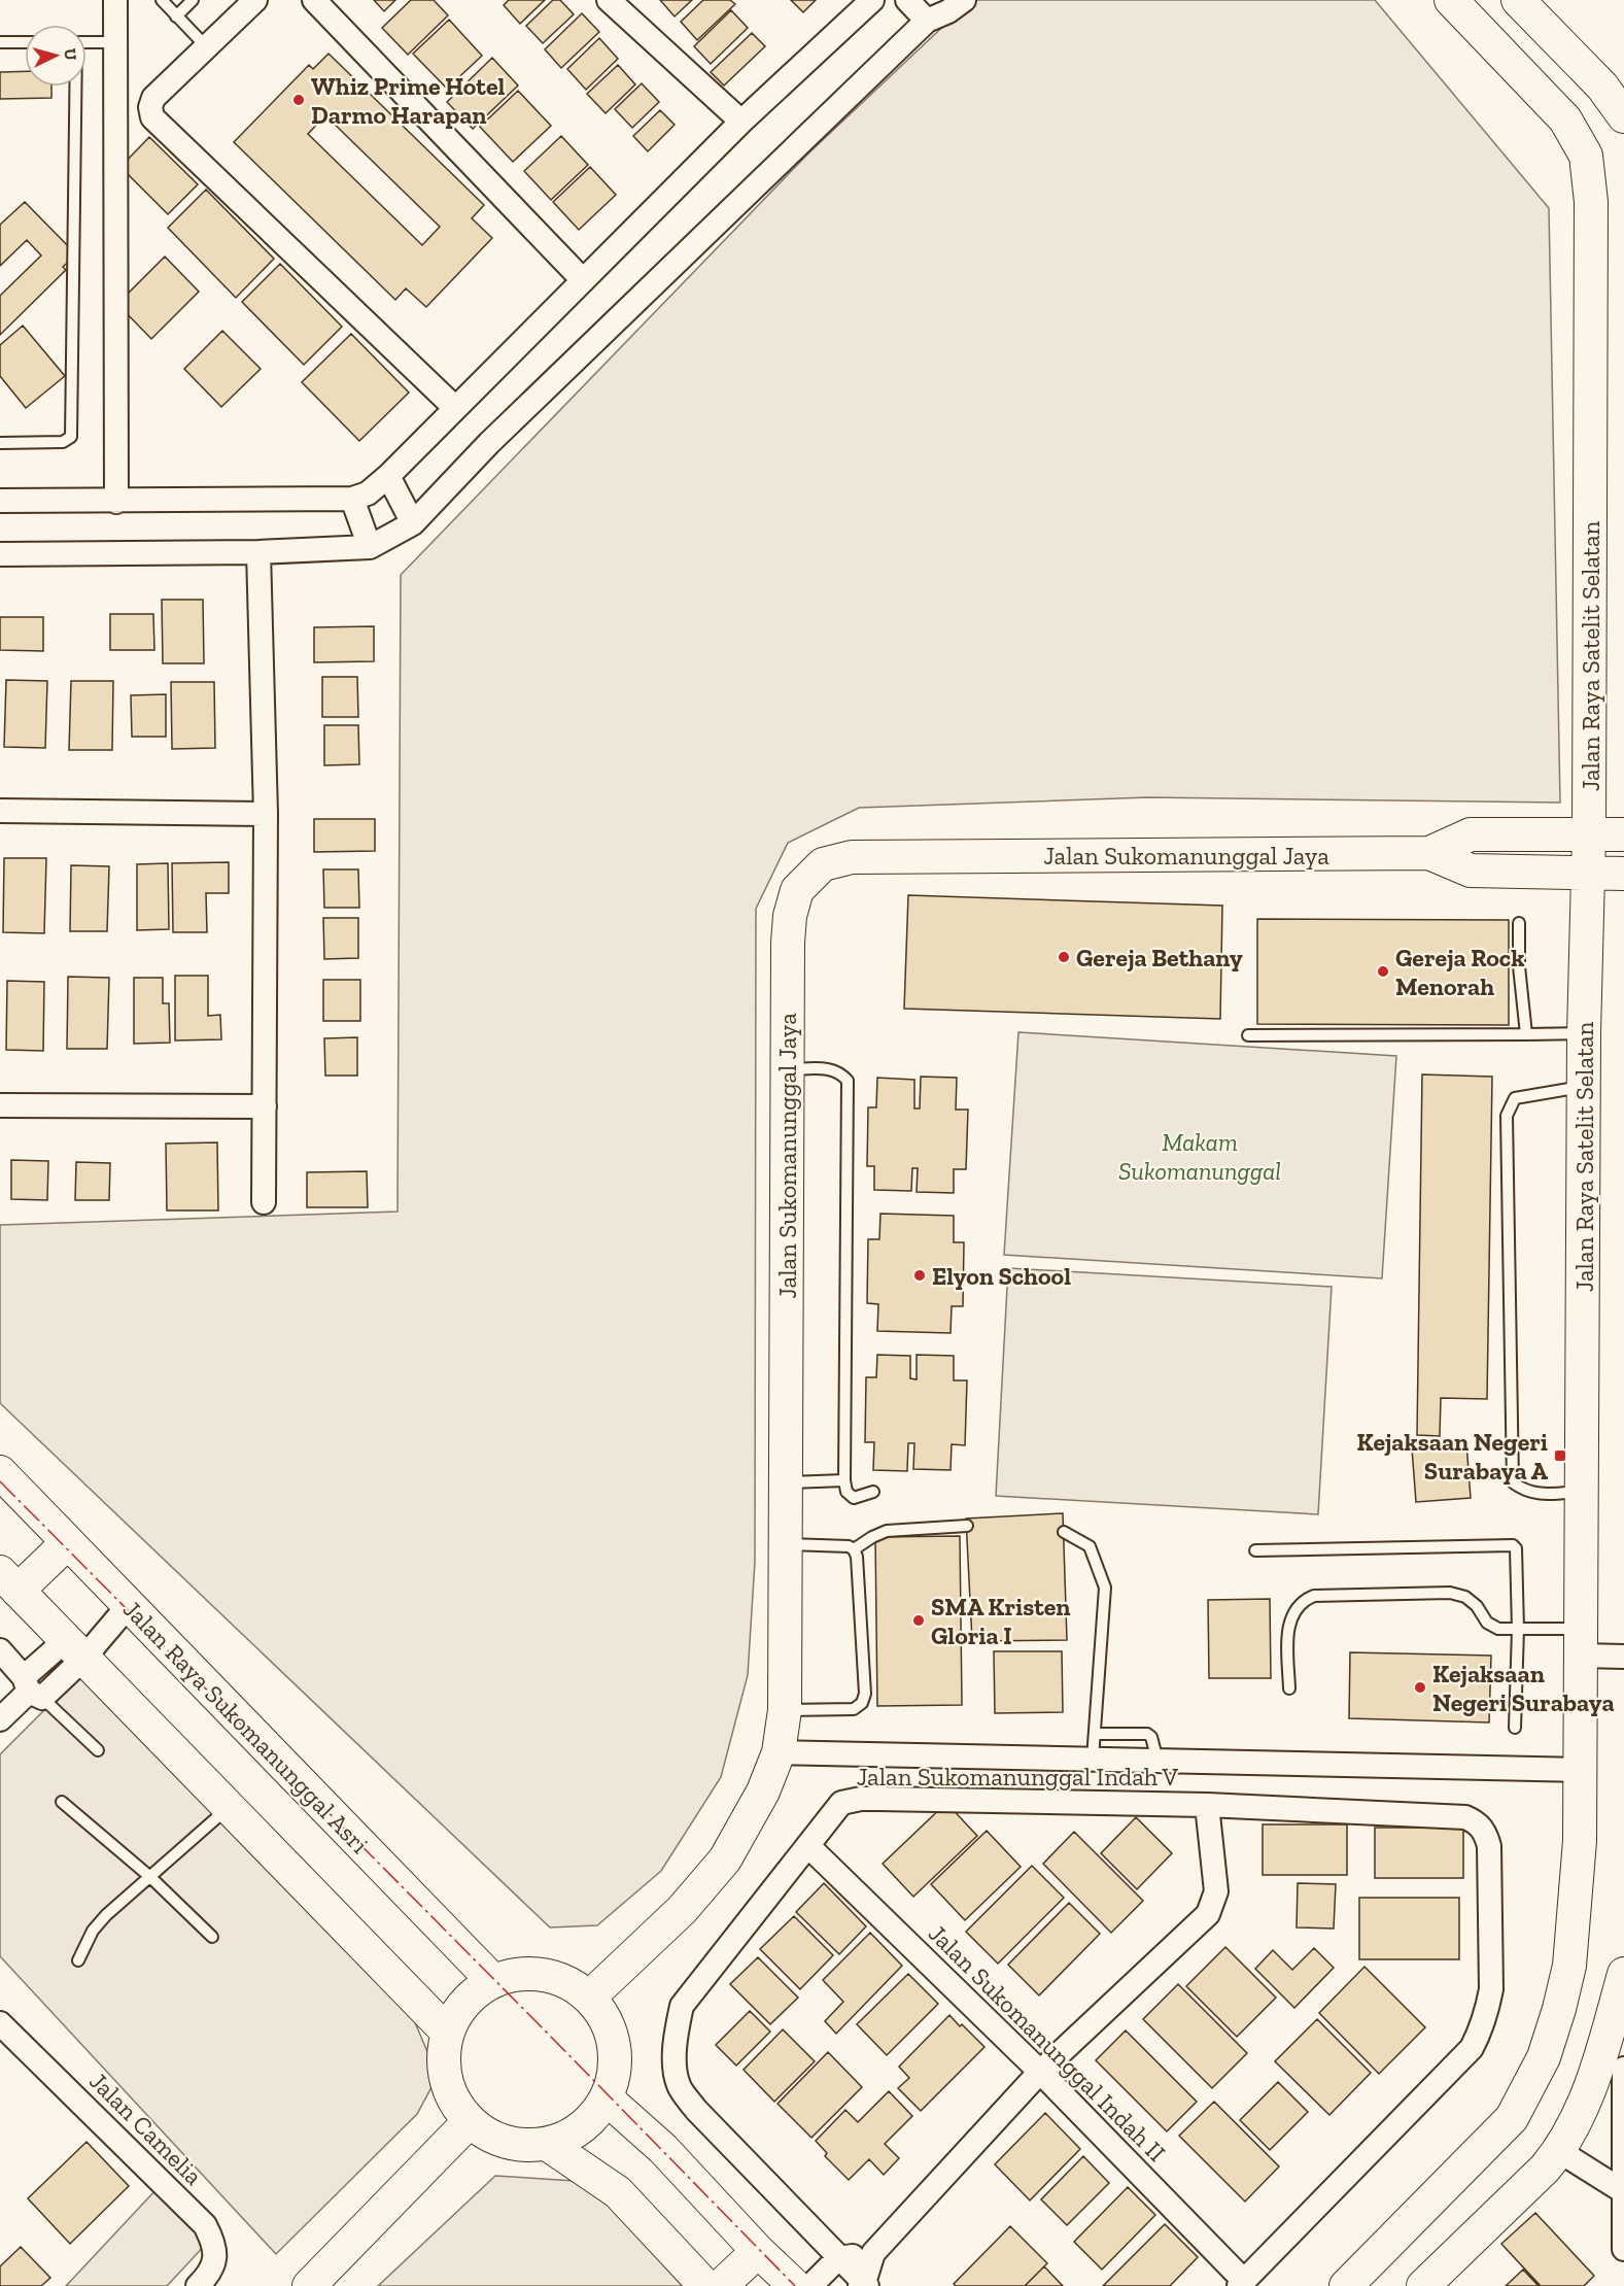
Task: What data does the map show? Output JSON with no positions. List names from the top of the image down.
{
  "streets": {
    "street": [
      "Jalan Raya Satelit Selatan",
      "Jalan Sukomanunggal Jaya",
      "Jalan Raya Sukomanunggal Asri",
      "Jalan Sukomanunggal Indah V",
      "Jalan Sukomanunggal Indah II",
      "Jalan Camelia"
    ]
  },
  "crossings": [
    ["Jalan Raya Satelit Selatan", "Jalan Sukomanunggal Jaya"],
    ["Jalan Sukomanunggal Jaya", "Jalan Raya Sukomanunggal Asri"],
    ["Jalan Sukomanunggal Indah V", "Jalan Sukomanunggal Indah II"]
  ],
  "parks": ["Makam Sukomanunggal"],
  "places": {
    "other": [
      "Whiz Prime Hotel Darmo Harapan",
      "Gereja Bethany",
      "Gereja Rock Menorah",
      "Elyon School",
      "SMA Kristen Gloria I",
      "Kejaksaan Negeri Surabaya"
    ],
    "transit": ["Kejaksaan Negeri Surabaya A"]
  },
  "north": "right"
}
